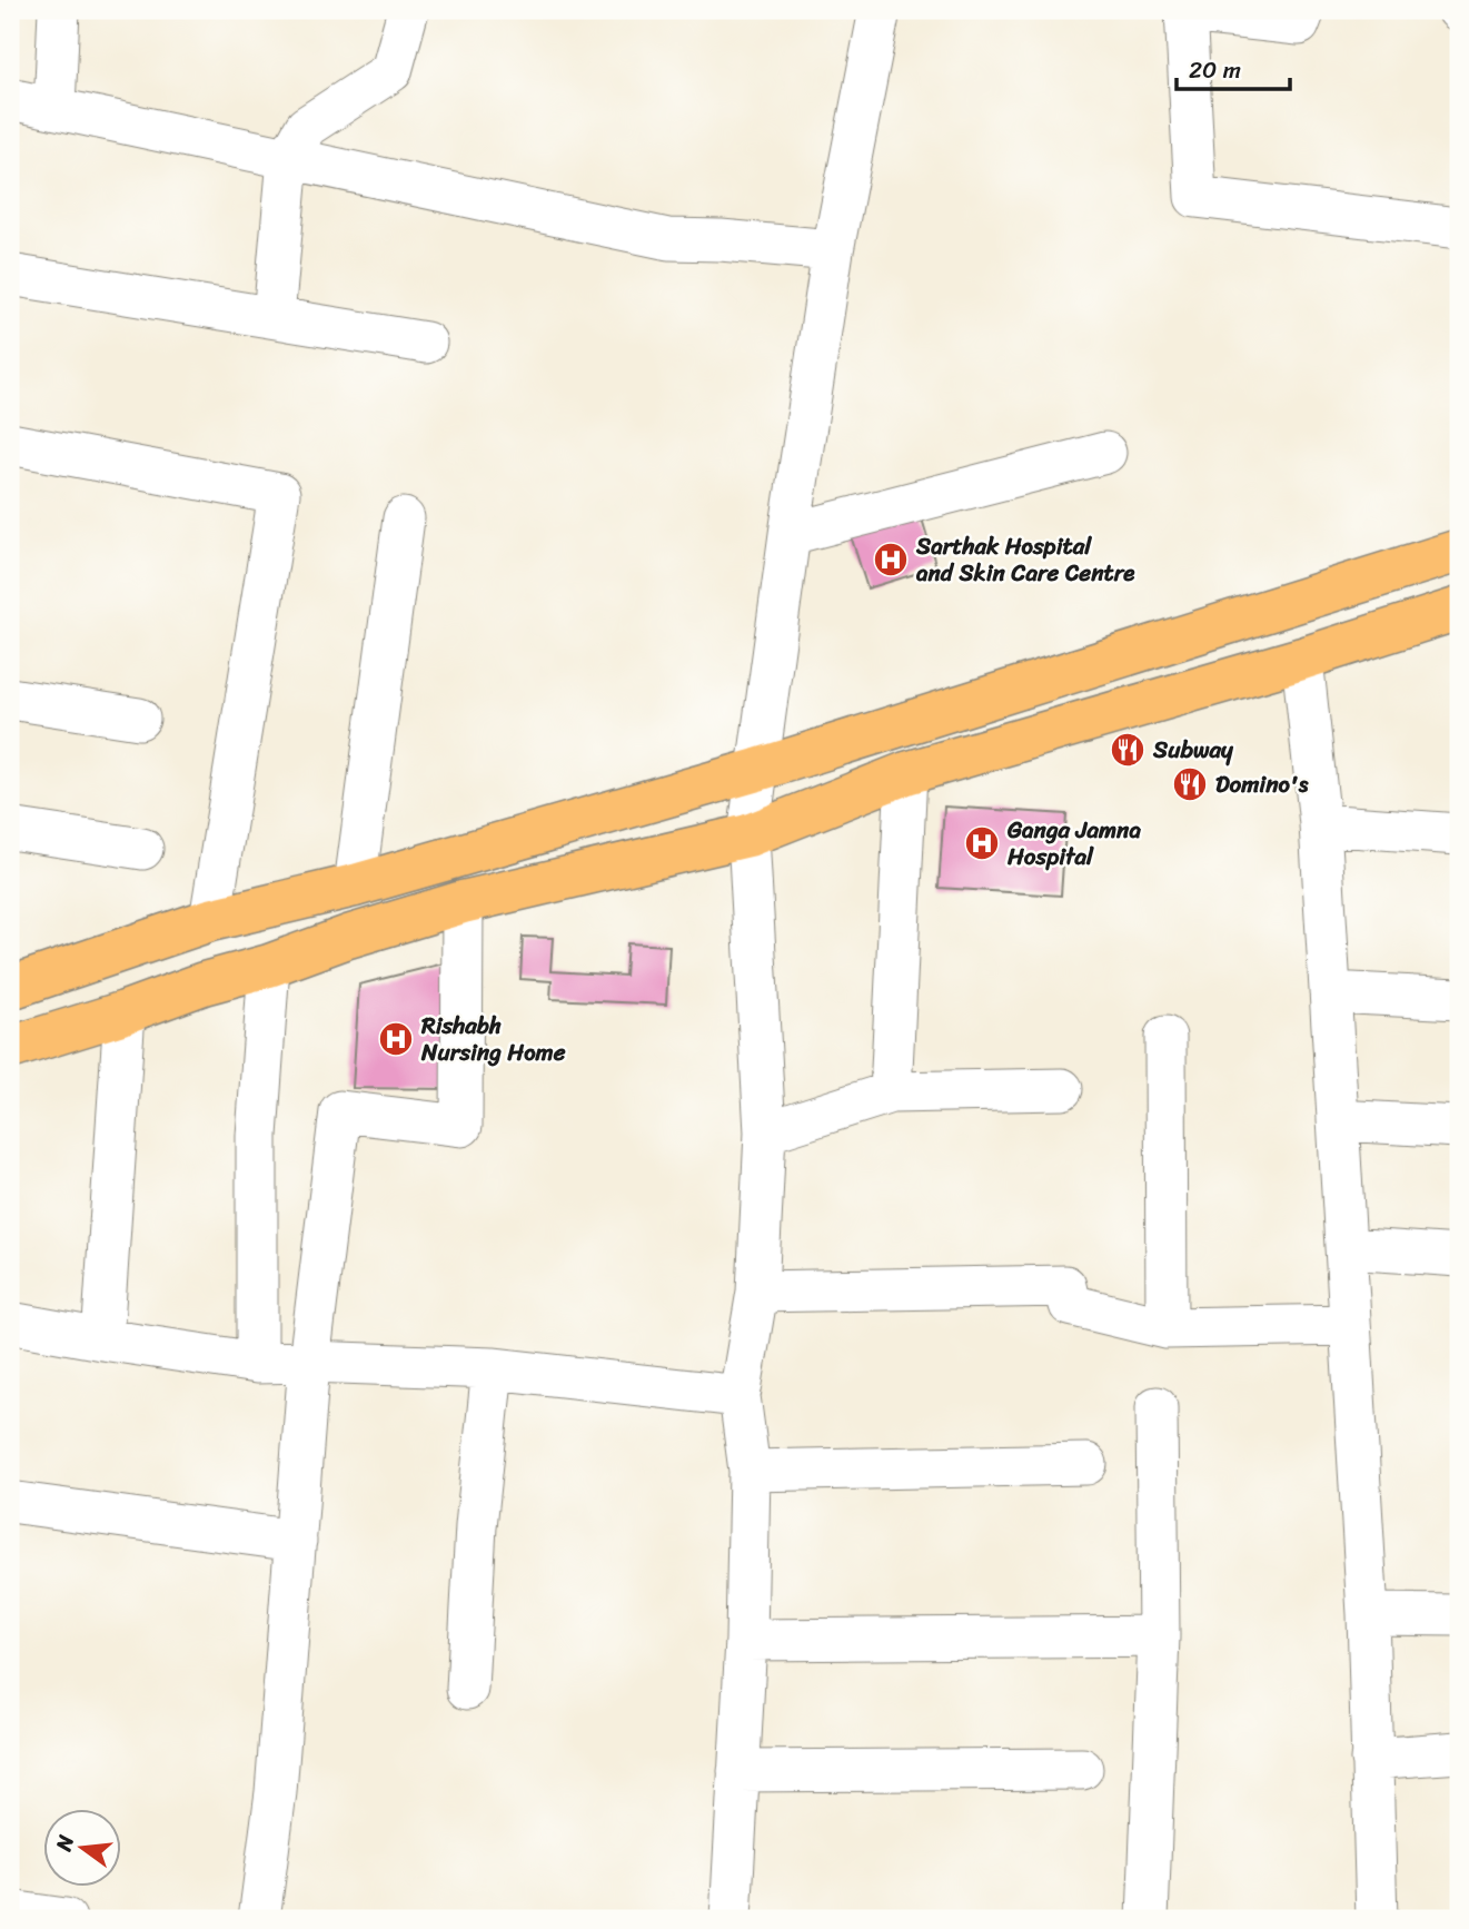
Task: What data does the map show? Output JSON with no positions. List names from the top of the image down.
{
  "places": {
    "hospital": ["Sarthak Hospital and Skin Care Centre", "Ganga Jamna Hospital", "Rishabh Nursing Home"],
    "restaurant": ["Subway", "Domino's"]
  },
  "scale_bar": "20 m",
  "north": "left"
}
